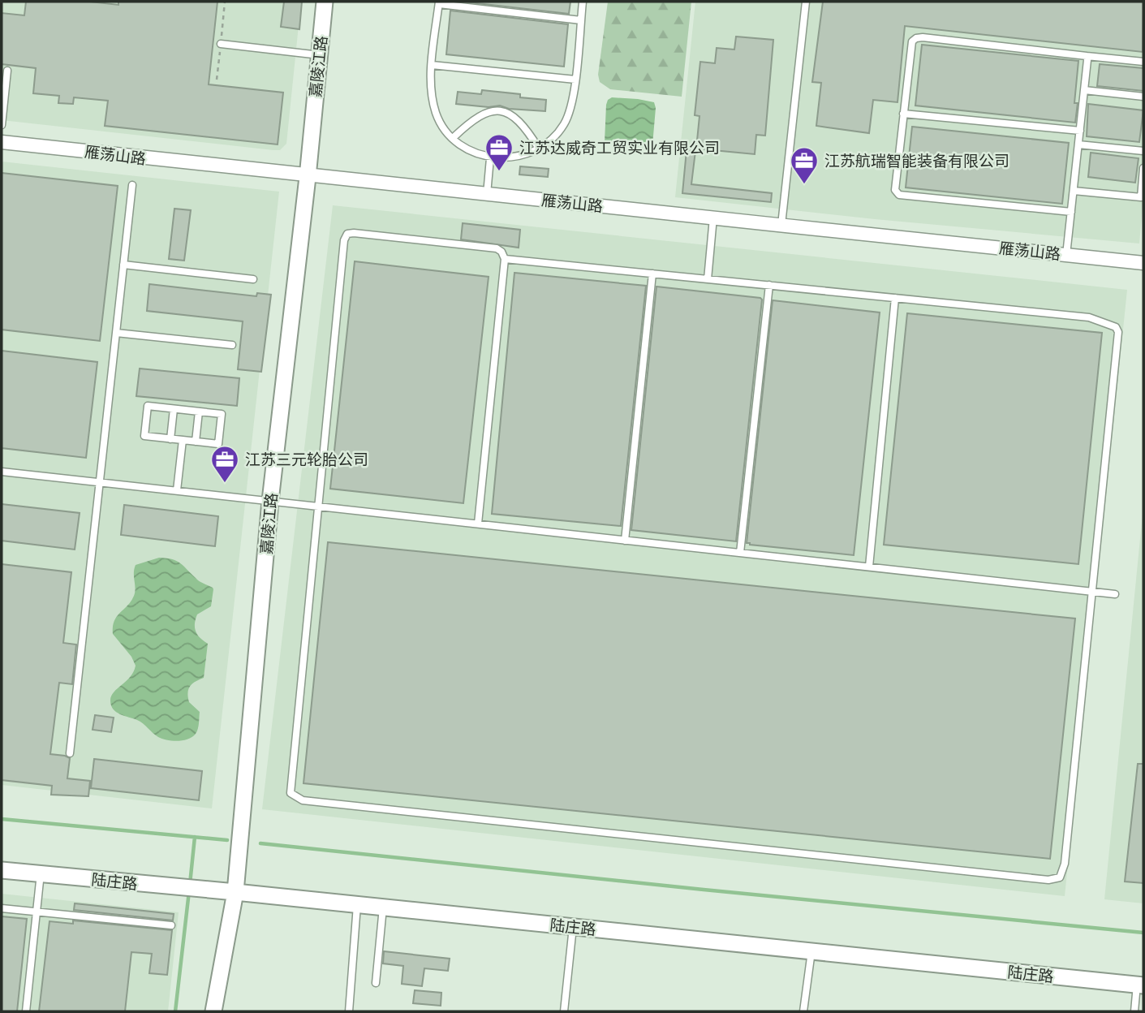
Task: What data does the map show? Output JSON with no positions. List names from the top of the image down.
{
  "streets": {
    "street": ["嘉陵江路", "雁荡山路", "陆庄路"]
  },
  "crossings": [
    ["嘉陵江路", "雁荡山路"],
    ["嘉陵江路", "陆庄路"]
  ],
  "places": {
    "office": ["江苏达威奇工贸实业有限公司", "江苏航瑞智能装备有限公司", "江苏三元轮胎公司"]
  }
}
